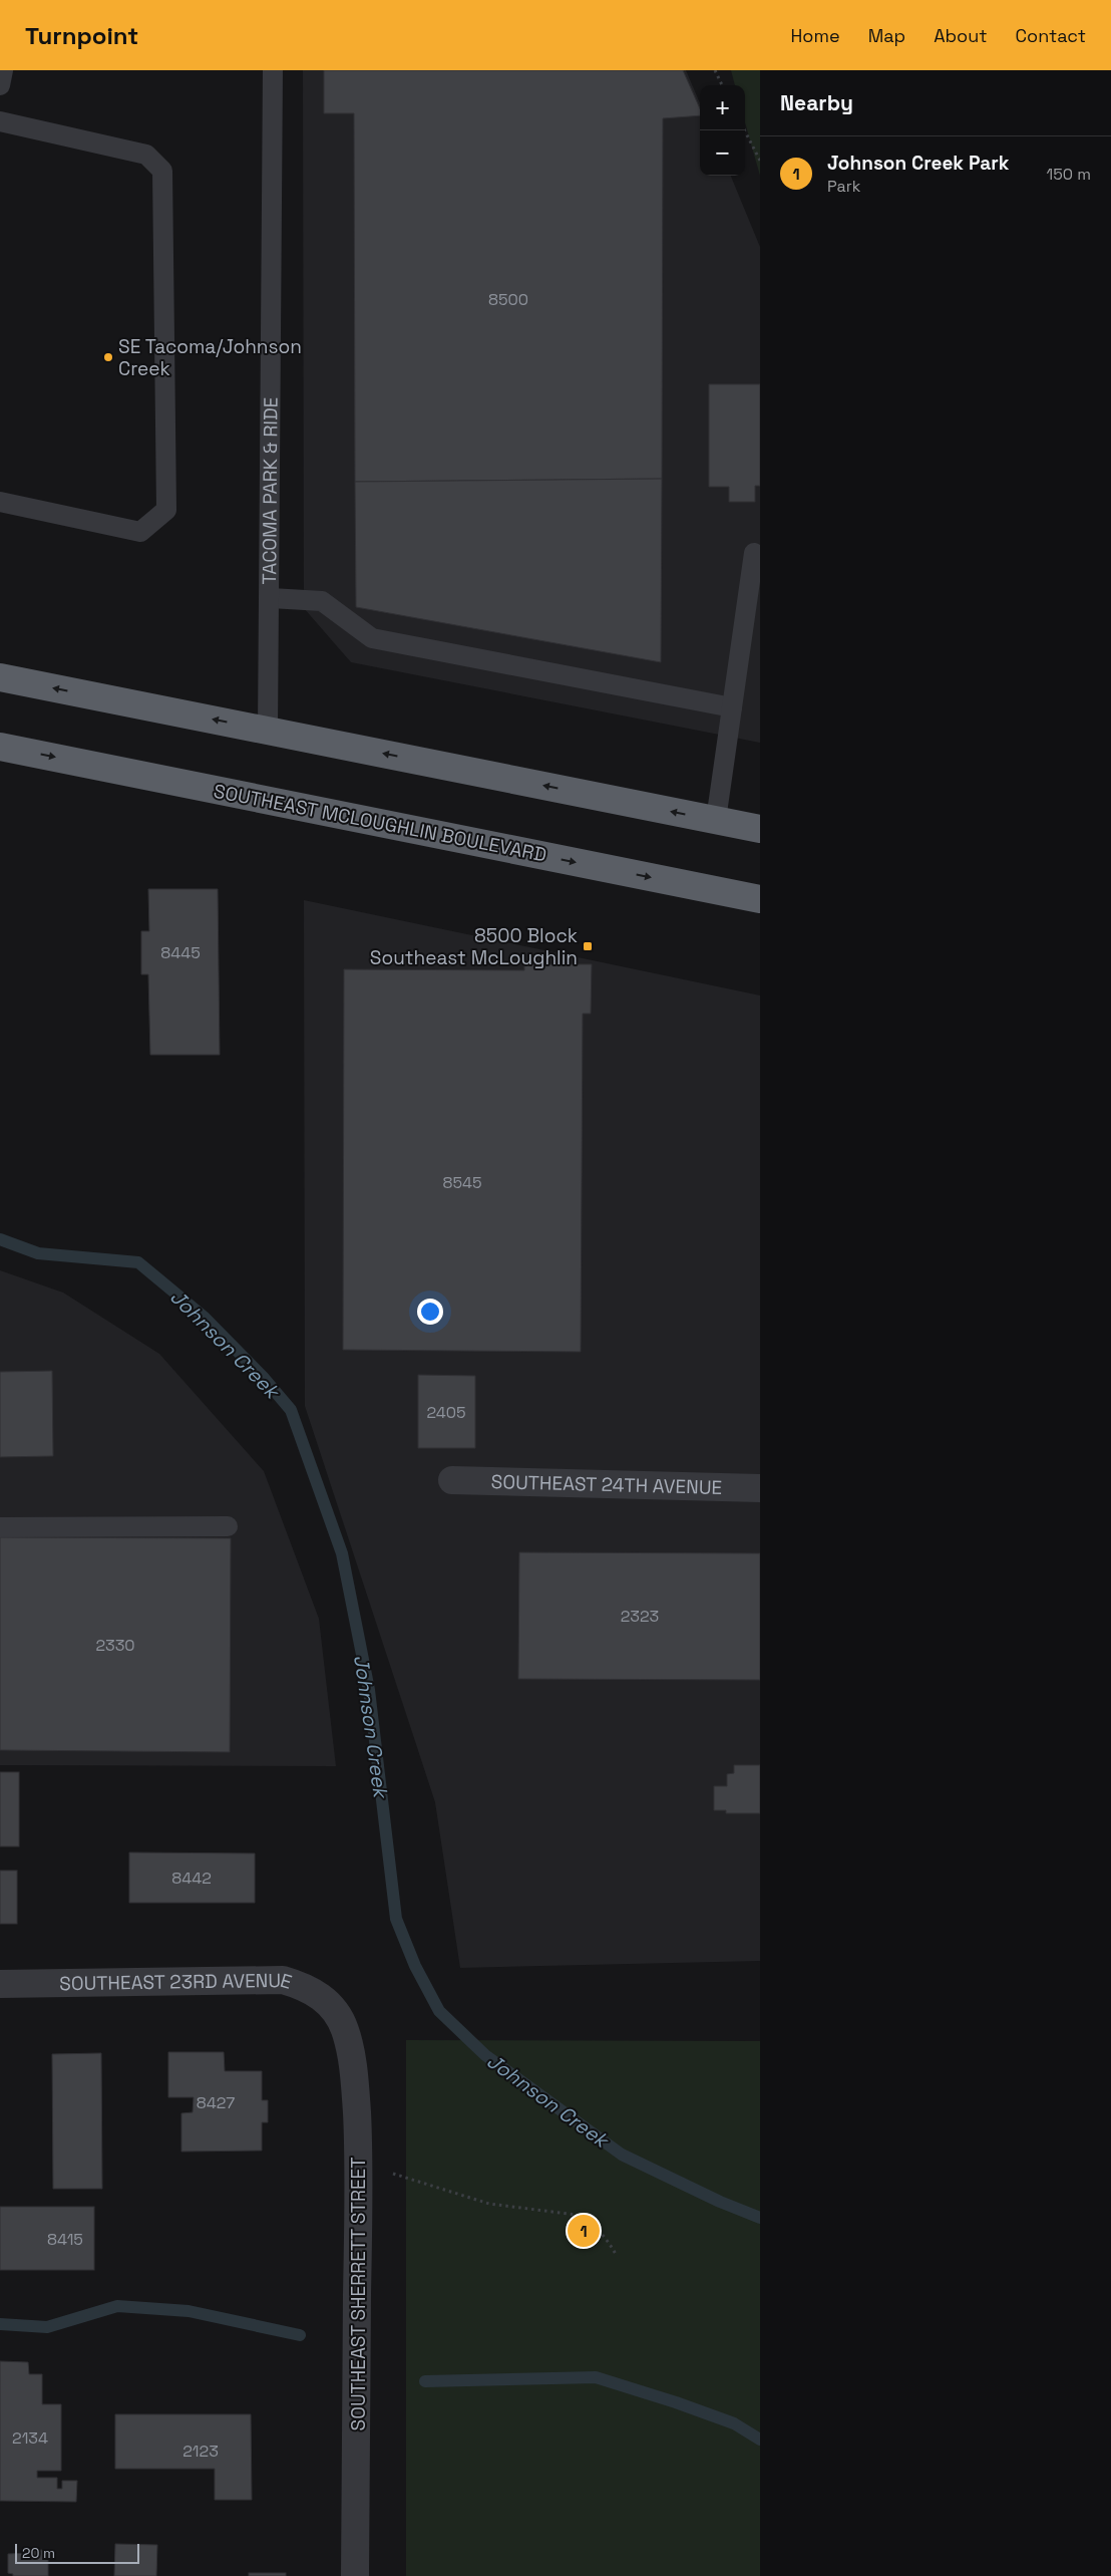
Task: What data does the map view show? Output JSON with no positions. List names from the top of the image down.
{
  "streets": {
    "highway": ["SOUTHEAST MCLOUGHLIN BOULEVARD"],
    "street": ["SOUTHEAST 24TH AVENUE", "SOUTHEAST 23RD AVENUE", "SOUTHEAST SHERRETT STREET"],
    "lane": ["TACOMA PARK & RIDE"]
  },
  "crossings": [
    ["SOUTHEAST 23RD AVENUE", "SOUTHEAST SHERRETT STREET"]
  ],
  "water": ["Johnson Creek"],
  "places": {
    "other": ["SE Tacoma/Johnson Creek"],
    "transit": ["8500 Block Southeast McLoughlin"]
  },
  "house_numbers": [
    "8500",
    "8445",
    "8545",
    "2405",
    "2323",
    "2330",
    "8442",
    "8427",
    "8415",
    "2134",
    "2123"
  ],
  "scale_bar": "20 m",
  "page": {
    "header": "Turnpoint",
    "nav": [
      "Home",
      "Map",
      "About",
      "Contact"
    ],
    "heading": "Nearby",
    "map_buttons": ["+", "−"],
    "list": [
      {
        "mark": "1",
        "name": "Johnson Creek Park",
        "note": "Park",
        "value": "150 m"
      }
    ],
    "pins": "1",
    "scale": "20 m"
  }
}
